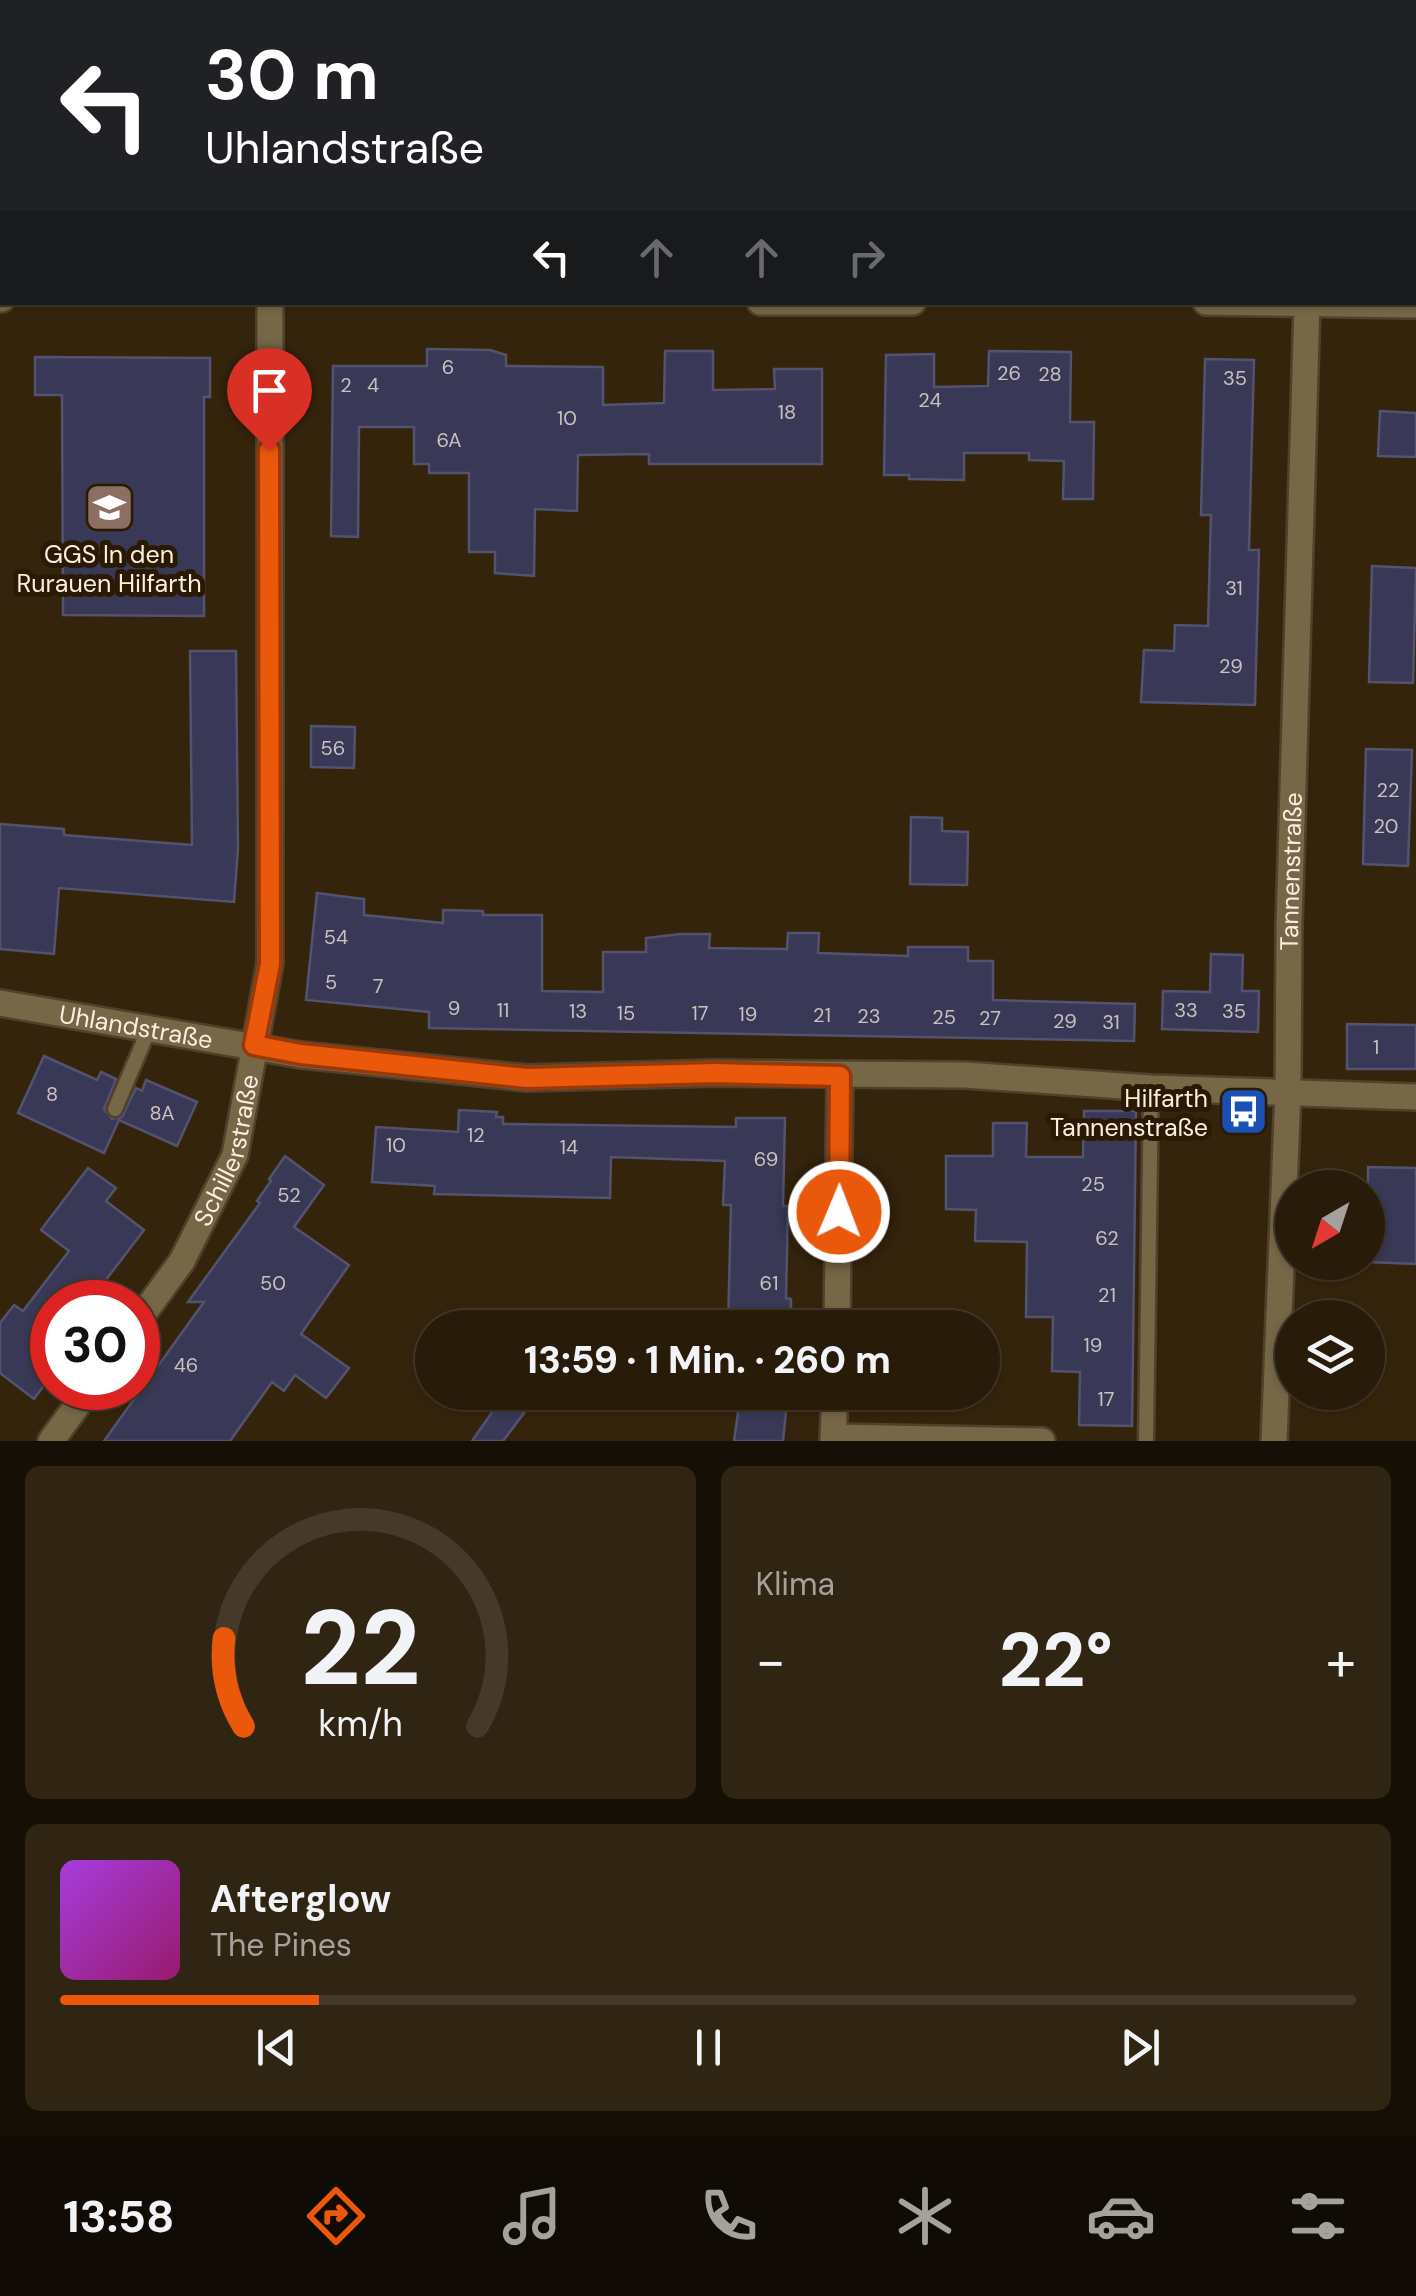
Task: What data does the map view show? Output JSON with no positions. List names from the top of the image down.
{
  "streets": {
    "street": ["Tannenstraße", "Uhlandstraße", "Schillerstraße"]
  },
  "crossings": [
    ["Tannenstraße", "Uhlandstraße"],
    ["Uhlandstraße", "Schillerstraße"]
  ],
  "places": {
    "school or university": ["GGS In den Rurauen Hilfarth"],
    "bus stop": ["Hilfarth Tannenstraße"]
  },
  "house_numbers": [
    "6",
    "26",
    "28",
    "35",
    "2",
    "4",
    "24",
    "18",
    "10",
    "6A",
    "31",
    "29",
    "56",
    "22",
    "20",
    "54",
    "5",
    "7",
    "9",
    "11",
    "33",
    "13",
    "35",
    "15",
    "17",
    "19",
    "21",
    "23",
    "25",
    "27",
    "29",
    "31",
    "1",
    "8",
    "8A",
    "12",
    "10",
    "14",
    "69",
    "25",
    "52",
    "62",
    "50",
    "61",
    "21",
    "19",
    "46",
    "17"
  ],
  "north": "bottom left",
  "page": {
    "turn": ["30 m", "Uhlandstraße"],
    "limit": "30",
    "trip": "13:59 · 1 Min. · 260 m",
    "tile": "Klima",
    "heat": ["−", "22°", "+"],
    "song": ["Afterglow", "The Pines"],
    "tabs": "13:58",
    "gauge": ["22", "km/h"]
  }
}
